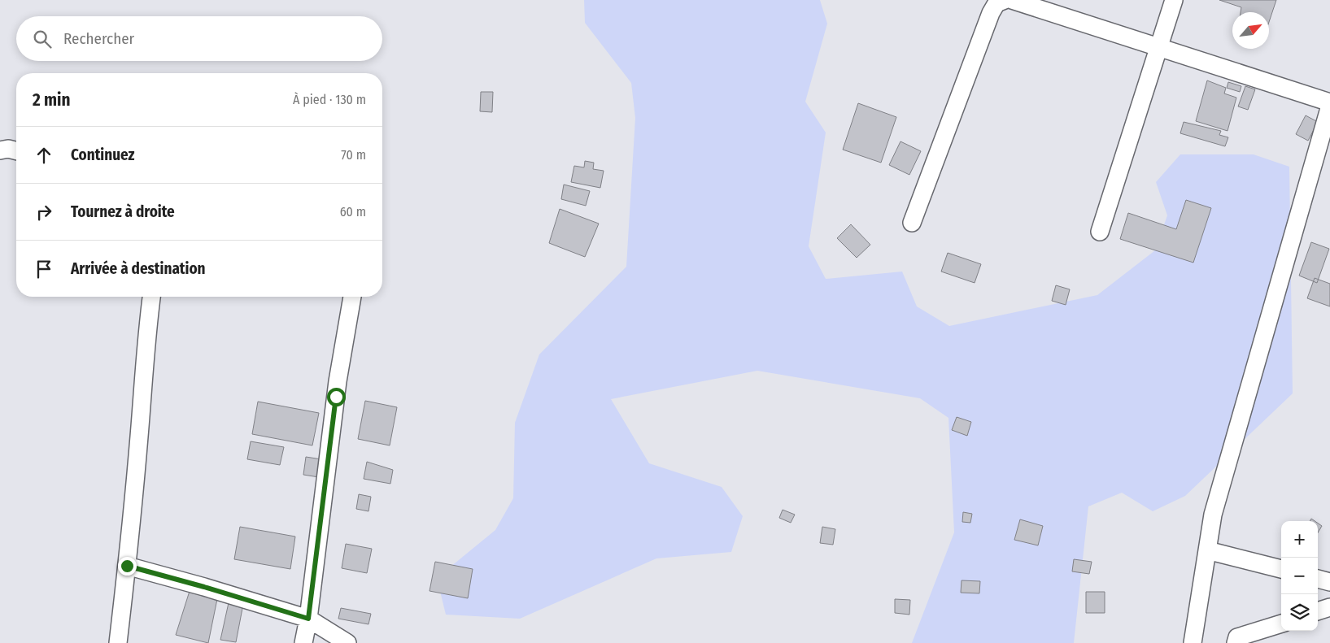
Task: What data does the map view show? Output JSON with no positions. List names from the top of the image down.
{
  "north": "top right",
  "page": {
    "search": "Rechercher",
    "heading": ["2 min", "À pied · 130 m"],
    "list": [
      ["Continuez", "70 m"],
      ["Tournez à droite", "60 m"],
      "Arrivée à destination"
    ],
    "map_buttons": ["+", "−"]
  }
}
